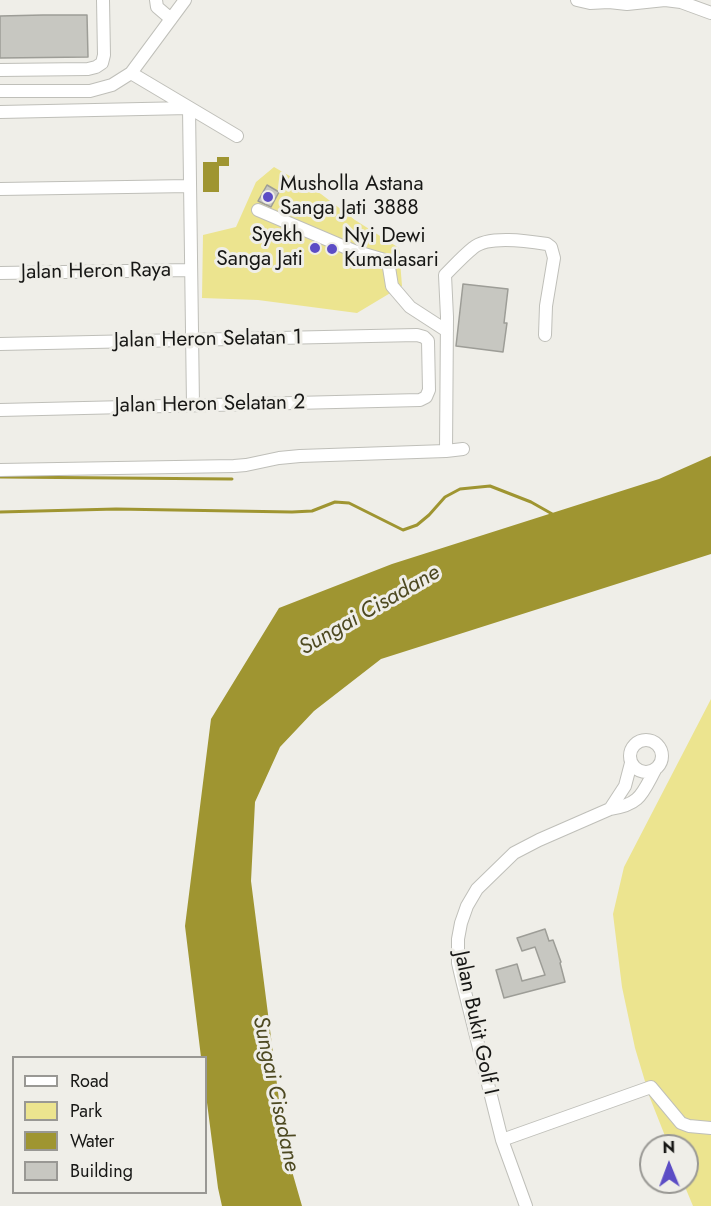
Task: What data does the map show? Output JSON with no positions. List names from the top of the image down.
{
  "streets": {
    "street": [
      "Jalan Heron Raya",
      "Jalan Heron Selatan 1",
      "Jalan Heron Selatan 2",
      "Jalan Bukit Golf I"
    ]
  },
  "crossings": [
    ["Jalan Heron Selatan 1", "Jalan Heron Selatan 2"]
  ],
  "water": ["Sungai Cisadane"],
  "places": ["Musholla Astana Sanga Jati 3888", "Syekh Sanga Jati", "Nyi Dewi Kumalasari"],
  "legend": [
    "Road",
    "Park",
    "Water",
    "Building"
  ],
  "north": "top"
}
